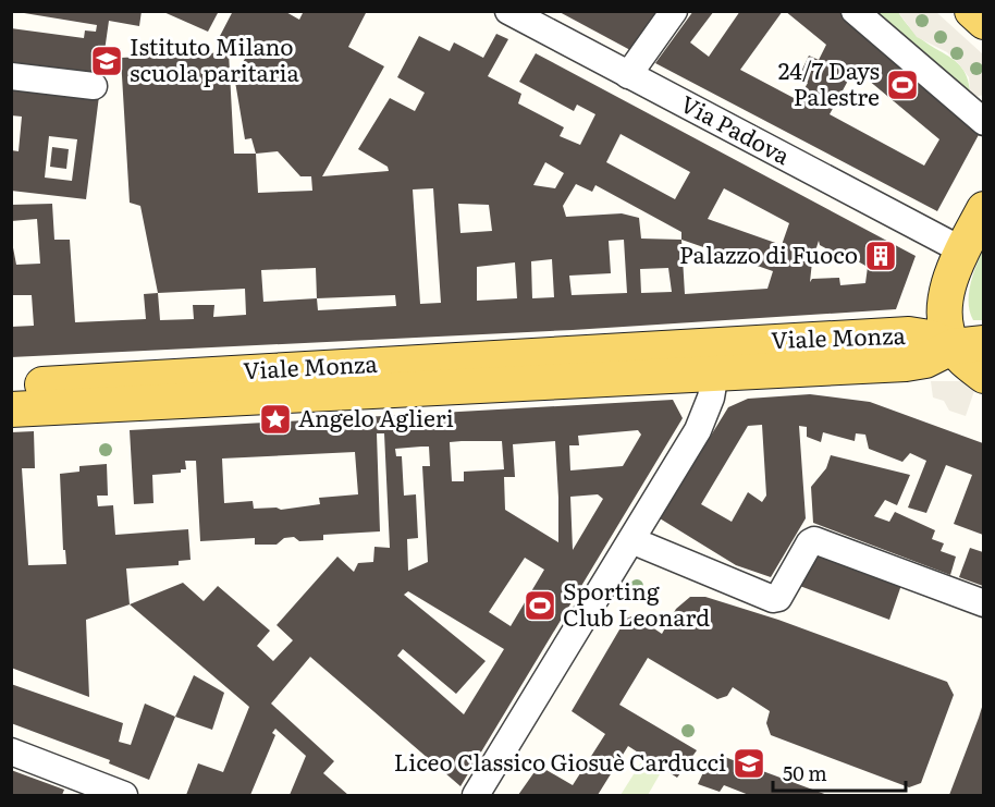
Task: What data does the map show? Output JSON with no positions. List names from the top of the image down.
{
  "streets": {
    "main road": ["Viale Monza"],
    "street": ["Via Padova"]
  },
  "places": {
    "school or university": ["Istituto Milano scuola paritaria", "Liceo Classico Giosuè Carducci"],
    "sports": ["24/7 Days Palestre", "Sporting Club Leonard"],
    "building": ["Palazzo di Fuoco"],
    "place": ["Angelo Aglieri"]
  },
  "scale_bar": "50 m"
}
